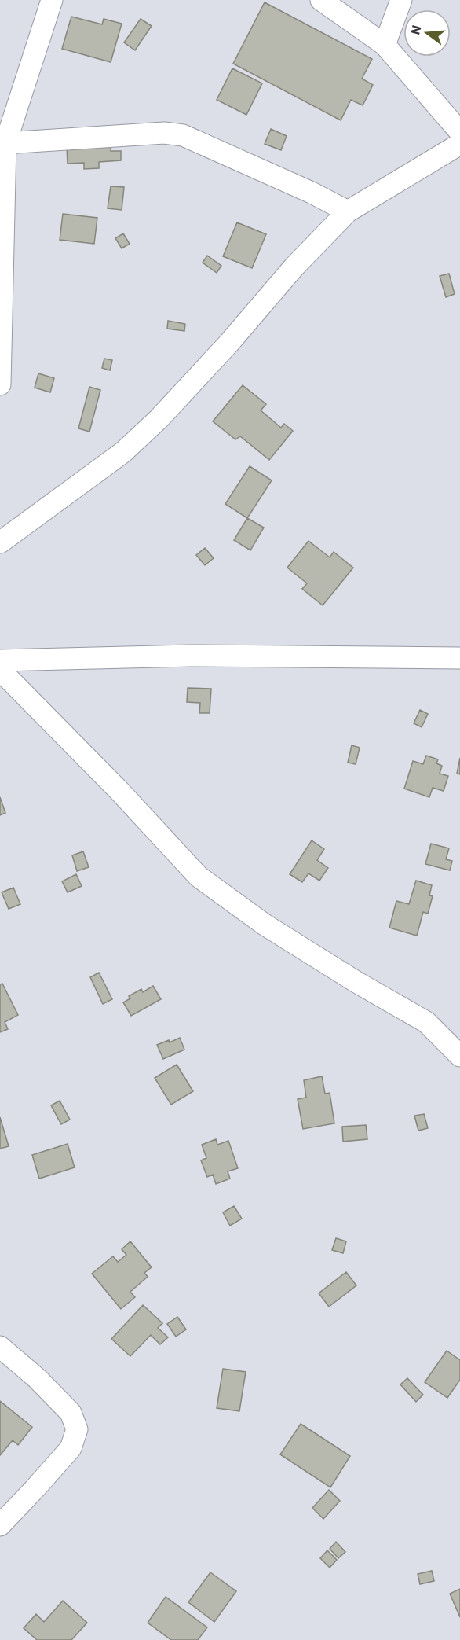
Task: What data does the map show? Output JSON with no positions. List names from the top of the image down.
{
  "north": "left"
}
